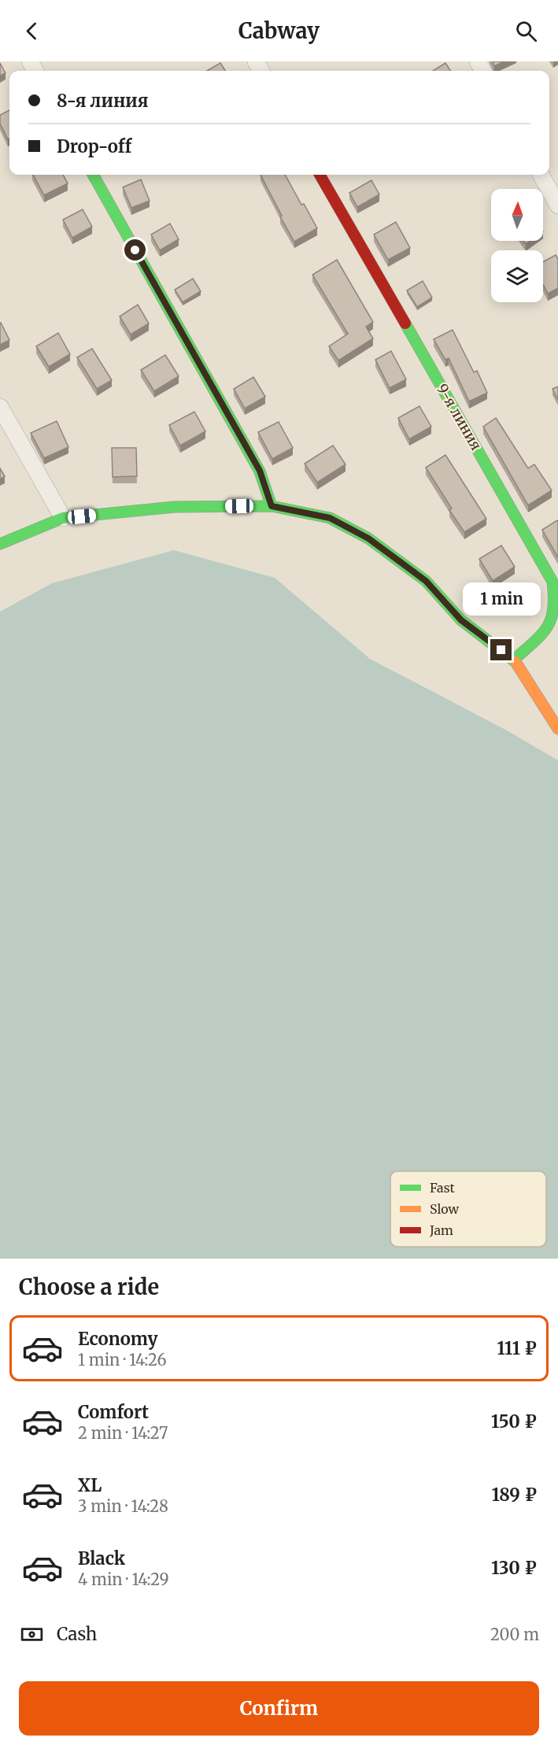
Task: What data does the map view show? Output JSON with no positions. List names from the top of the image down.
{
  "streets": {
    "street": ["9-я линия"]
  },
  "legend": ["Fast", "Slow", "Jam"],
  "north": "top",
  "page": {
    "header": "Cabway",
    "banner": ["8-я линия", "Drop-off"],
    "bubble": "1 min",
    "heading": "Choose a ride",
    "list": [
      {
        "name": "Economy",
        "note": "1 min · 14:26",
        "value": "111 ₽"
      },
      {
        "name": "Comfort",
        "note": "2 min · 14:27",
        "value": "150 ₽"
      },
      {
        "name": "XL",
        "note": "3 min · 14:28",
        "value": "189 ₽"
      },
      {
        "name": "Black",
        "note": "4 min · 14:29",
        "value": "130 ₽"
      }
    ],
    "pay": ["Cash", "200 m"],
    "buttons": "Confirm"
  }
}
